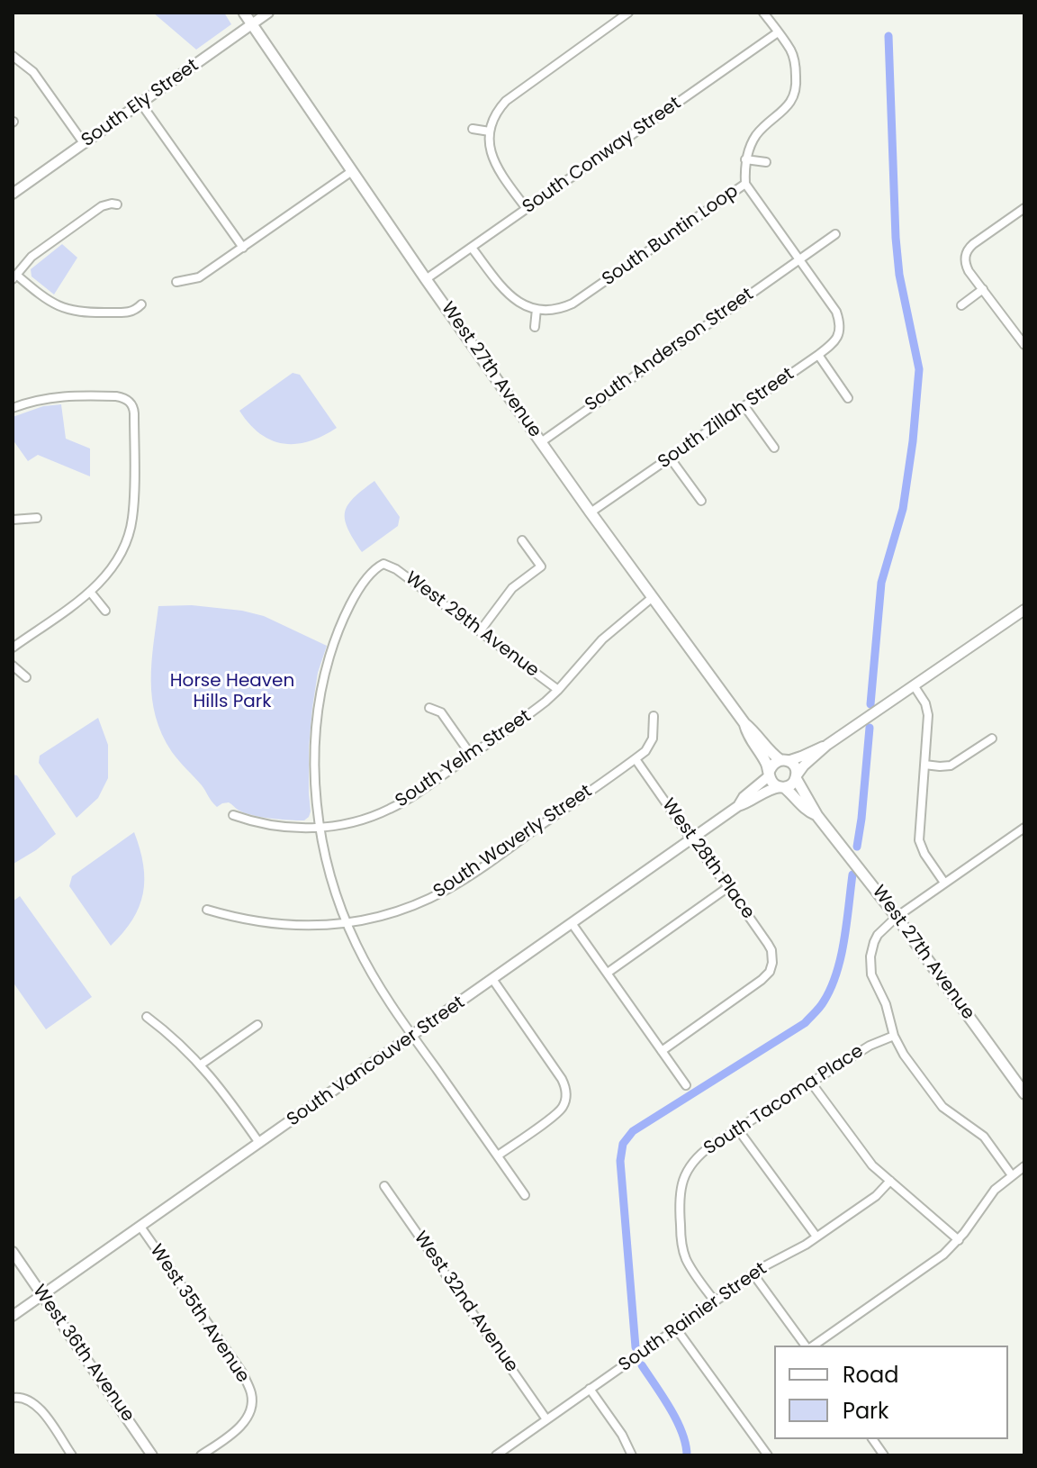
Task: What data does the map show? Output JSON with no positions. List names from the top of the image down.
{
  "streets": {
    "main road": ["West 27th Avenue"],
    "street": [
      "South Ely Street",
      "South Conway Street",
      "South Buntin Loop",
      "South Anderson Street",
      "South Zillah Street",
      "West 29th Avenue",
      "South Yelm Street",
      "South Waverly Street",
      "West 28th Place",
      "South Vancouver Street",
      "South Tacoma Place",
      "West 32nd Avenue",
      "West 35th Avenue",
      "South Rainier Street",
      "West 36th Avenue"
    ]
  },
  "crossings": [
    ["South Ely Street", "West 27th Avenue"],
    ["South Conway Street", "South Buntin Loop"],
    ["South Conway Street", "West 27th Avenue"],
    ["South Anderson Street", "West 27th Avenue"],
    ["South Anderson Street", "South Zillah Street"],
    ["West 27th Avenue", "South Zillah Street"],
    ["West 27th Avenue", "South Yelm Street"],
    ["West 27th Avenue", "South Vancouver Street"],
    ["West 29th Avenue", "South Yelm Street"],
    ["South Waverly Street", "West 28th Place"],
    ["West 28th Place", "South Vancouver Street"],
    ["South Vancouver Street", "West 35th Avenue"],
    ["South Vancouver Street", "West 36th Avenue"],
    ["South Tacoma Place", "South Rainier Street"],
    ["West 32nd Avenue", "South Rainier Street"]
  ],
  "parks": ["Horse Heaven Hills Park"],
  "legend": ["Road", "Park"]
}
